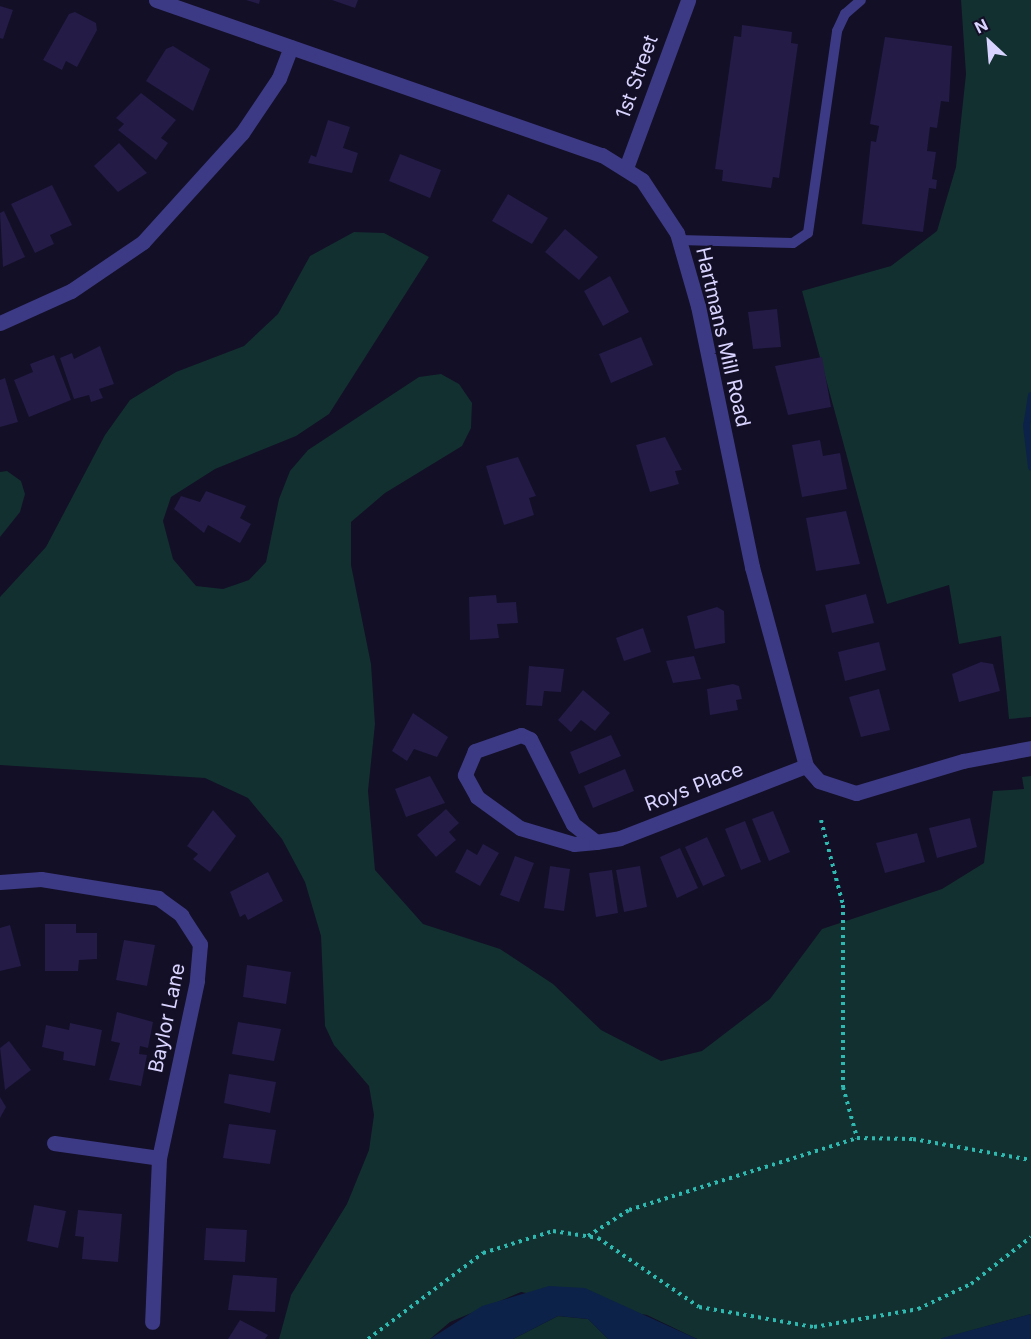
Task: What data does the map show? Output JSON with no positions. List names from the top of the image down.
{
  "streets": {
    "street": [
      "1st Street",
      "Hartmans Mill Road",
      "Roys Place",
      "Baylor Lane"
    ]
  },
  "crossings": [
    ["1st Street", "Hartmans Mill Road"],
    ["Hartmans Mill Road", "Roys Place"]
  ],
  "north": "top left"
}
